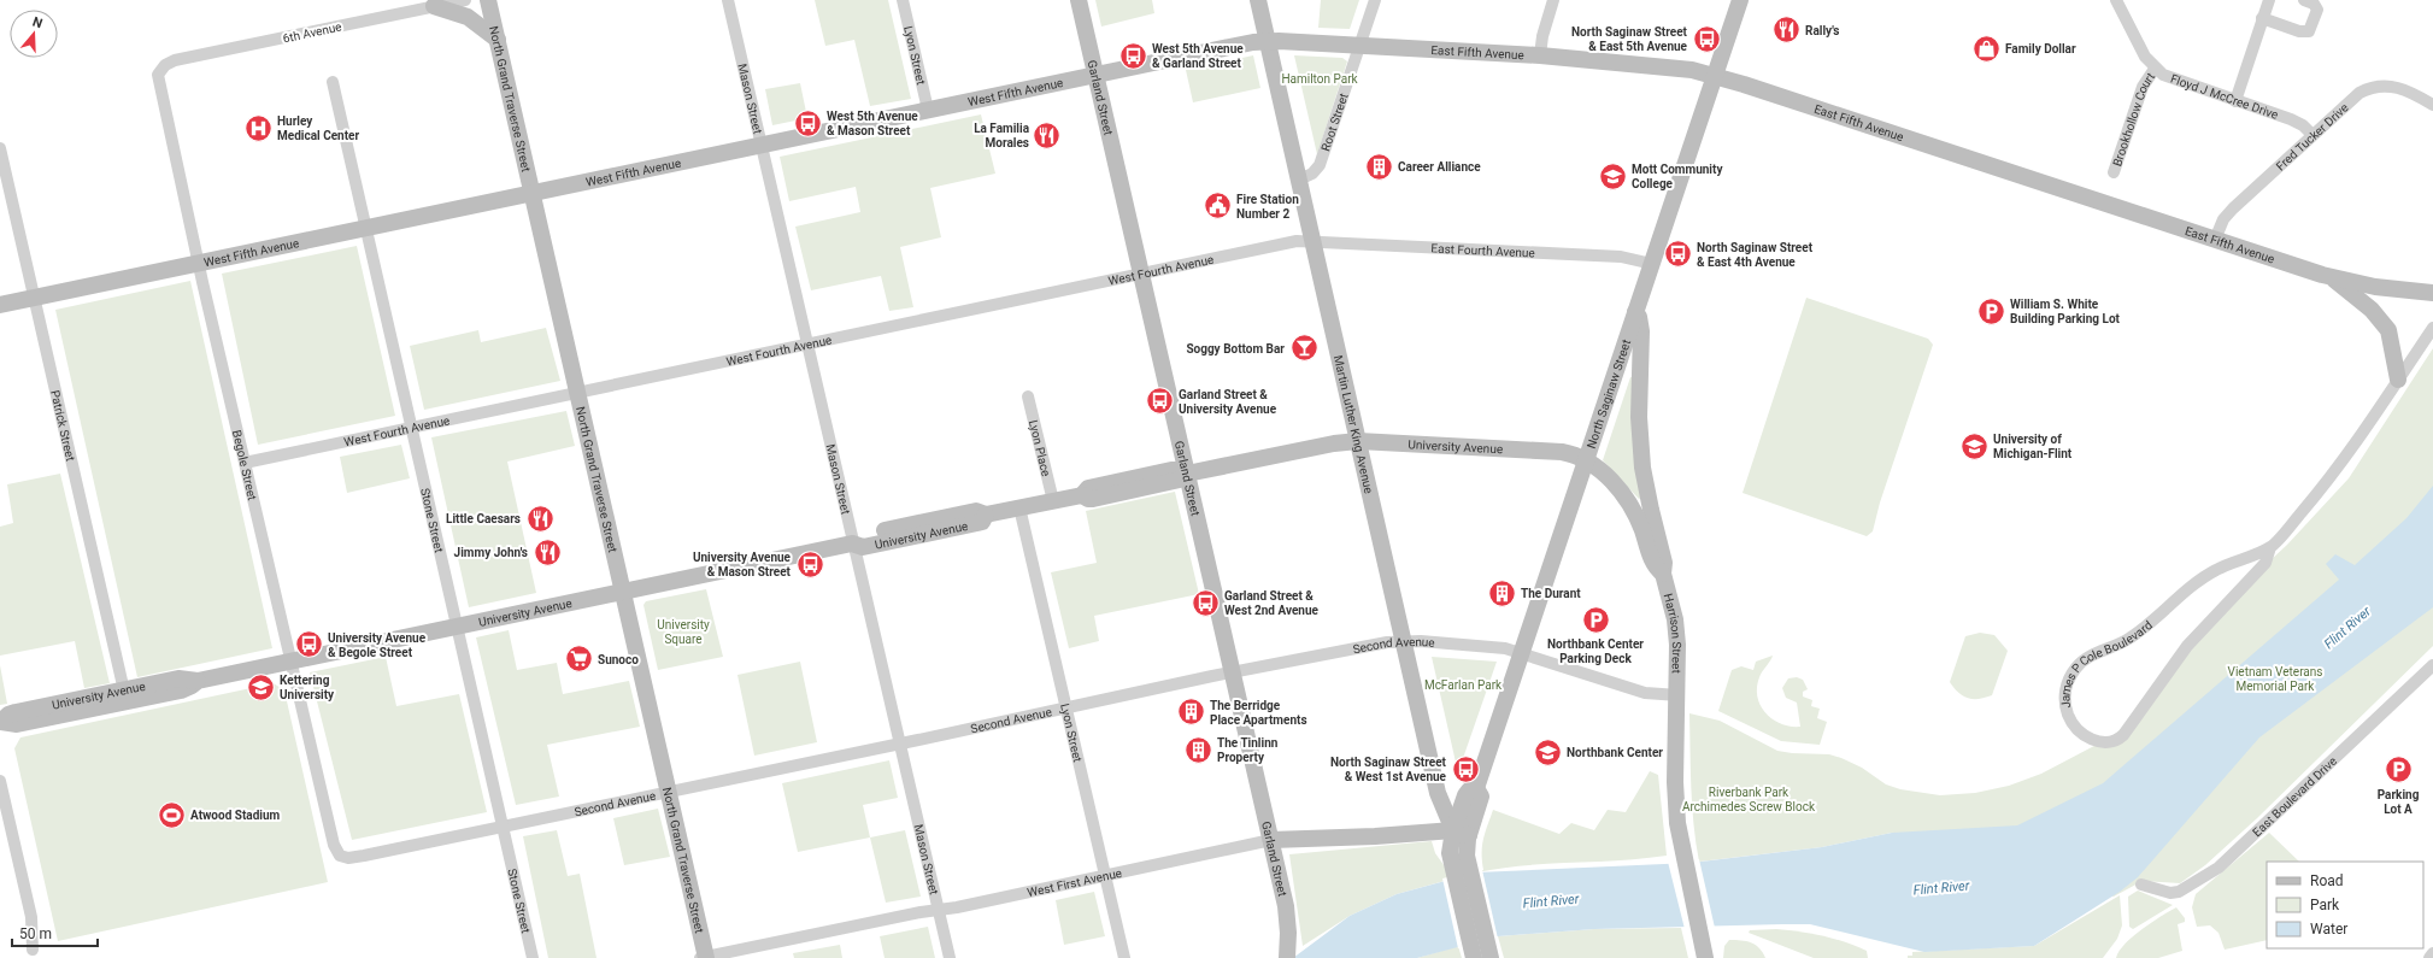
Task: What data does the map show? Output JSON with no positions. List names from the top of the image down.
{
  "streets": {
    "street": [
      "6th Avenue",
      "East Fifth Avenue",
      "Lyon Street",
      "West Fifth Avenue",
      "Floyd J McCree Drive",
      "Garland Street",
      "North Grand Traverse Street",
      "Mason Street",
      "Brookhollow Court",
      "Root Street",
      "Fred Tucker Drive",
      "East Fourth Avenue",
      "West Fourth Avenue",
      "North Saginaw Street",
      "Martin Luther King Avenue",
      "Patrick Street",
      "University Avenue",
      "Lyon Place",
      "Begole Street",
      "Stone Street",
      "Harrison Street",
      "Second Avenue",
      "James P Cole Boulevard",
      "East Boulevard Drive",
      "West First Avenue"
    ]
  },
  "crossings": [
    ["6th Avenue", "Begole Street"],
    ["East Fifth Avenue", "West Fifth Avenue"],
    ["East Fifth Avenue", "Root Street"],
    ["East Fifth Avenue", "Fred Tucker Drive"],
    ["East Fifth Avenue", "North Saginaw Street"],
    ["East Fifth Avenue", "Martin Luther King Avenue"],
    ["Lyon Street", "West Fifth Avenue"],
    ["Lyon Street", "University Avenue"],
    ["Lyon Street", "Second Avenue"],
    ["Lyon Street", "West First Avenue"],
    ["West Fifth Avenue", "Garland Street"],
    ["West Fifth Avenue", "North Grand Traverse Street"],
    ["West Fifth Avenue", "Mason Street"],
    ["West Fifth Avenue", "Martin Luther King Avenue"],
    ["West Fifth Avenue", "Patrick Street"],
    ["West Fifth Avenue", "Begole Street"],
    ["West Fifth Avenue", "Stone Street"],
    ["Floyd J McCree Drive", "Brookhollow Court"],
    ["Floyd J McCree Drive", "Fred Tucker Drive"],
    ["Garland Street", "West Fourth Avenue"],
    ["Garland Street", "University Avenue"],
    ["Garland Street", "Second Avenue"],
    ["Garland Street", "West First Avenue"],
    ["North Grand Traverse Street", "West Fourth Avenue"],
    ["North Grand Traverse Street", "University Avenue"],
    ["North Grand Traverse Street", "Second Avenue"],
    ["North Grand Traverse Street", "West First Avenue"],
    ["Mason Street", "West Fourth Avenue"],
    ["Mason Street", "University Avenue"],
    ["Mason Street", "Second Avenue"],
    ["Mason Street", "West First Avenue"],
    ["Root Street", "Martin Luther King Avenue"],
    ["East Fourth Avenue", "West Fourth Avenue"],
    ["East Fourth Avenue", "North Saginaw Street"],
    ["East Fourth Avenue", "Martin Luther King Avenue"],
    ["West Fourth Avenue", "Martin Luther King Avenue"],
    ["West Fourth Avenue", "Begole Street"],
    ["West Fourth Avenue", "Stone Street"],
    ["North Saginaw Street", "Martin Luther King Avenue"],
    ["North Saginaw Street", "University Avenue"],
    ["North Saginaw Street", "Harrison Street"],
    ["North Saginaw Street", "Second Avenue"],
    ["North Saginaw Street", "West First Avenue"],
    ["Martin Luther King Avenue", "University Avenue"],
    ["Martin Luther King Avenue", "Second Avenue"],
    ["Martin Luther King Avenue", "West First Avenue"],
    ["Patrick Street", "University Avenue"],
    ["University Avenue", "Lyon Place"],
    ["University Avenue", "Begole Street"],
    ["University Avenue", "Stone Street"],
    ["University Avenue", "Harrison Street"],
    ["Begole Street", "Second Avenue"],
    ["Stone Street", "Second Avenue"],
    ["Harrison Street", "Second Avenue"]
  ],
  "water": ["Flint River"],
  "parks": [
    "Hamilton Park",
    "University Square",
    "Vietnam Veterans Memorial Park",
    "McFarlan Park",
    "Riverbank Park Archimedes Screw Block"
  ],
  "places": {
    "restaurant": [
      "Rally's",
      "La Familia Morales",
      "Little Caesars",
      "Jimmy John's"
    ],
    "bus stop": [
      "North Saginaw Street & East 5th Avenue",
      "West 5th Avenue & Garland Street",
      "West 5th Avenue & Mason Street",
      "North Saginaw Street & East 4th Avenue",
      "Garland Street & University Avenue",
      "University Avenue & Mason Street",
      "Garland Street & West 2nd Avenue",
      "University Avenue & Begole Street",
      "North Saginaw Street & West 1st Avenue"
    ],
    "shop": ["Family Dollar"],
    "hospital": ["Hurley Medical Center"],
    "building": [
      "Career Alliance",
      "The Durant",
      "The Berridge Place Apartments",
      "The Tinlinn Property"
    ],
    "school or university": [
      "Mott Community College",
      "University of Michigan-Flint",
      "Kettering University",
      "Northbank Center"
    ],
    "public building": ["Fire Station Number 2"],
    "parking": ["William S. White Building Parking Lot", "Northbank Center Parking Deck", "Parking Lot A"],
    "bar": ["Soggy Bottom Bar"],
    "supermarket": ["Sunoco"],
    "sports": ["Atwood Stadium"]
  },
  "legend": ["Road", "Park", "Water"],
  "scale_bar": "50 m",
  "north": "top"
}
